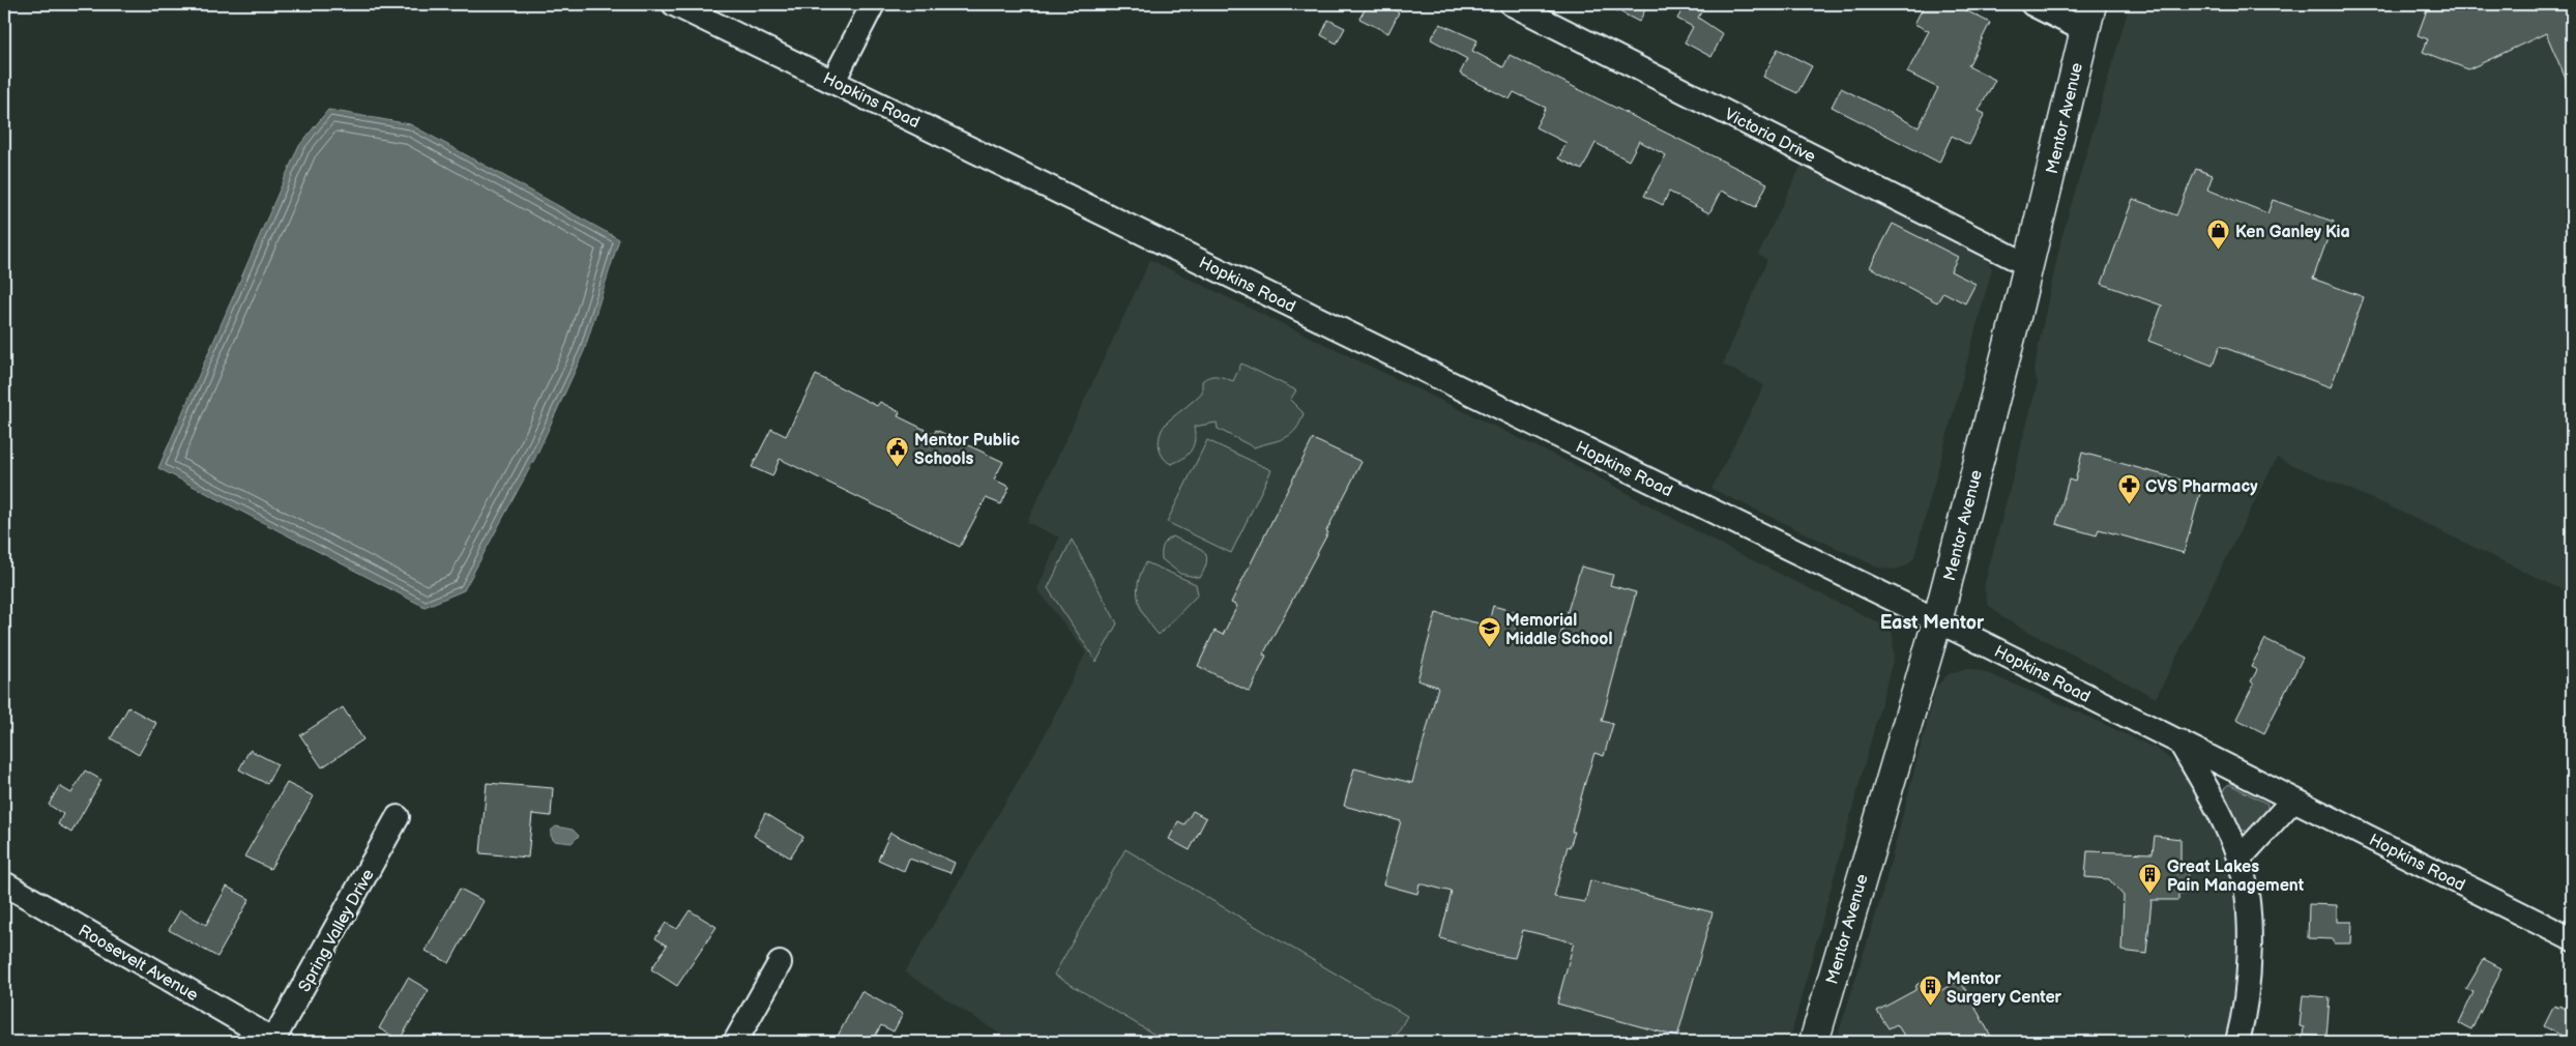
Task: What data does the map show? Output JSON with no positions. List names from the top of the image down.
{
  "streets": {
    "main road": ["Mentor Avenue"],
    "street": [
      "Hopkins Road",
      "Victoria Drive",
      "Spring Valley Drive",
      "Roosevelt Avenue"
    ]
  },
  "crossings": [
    ["Hopkins Road", "Mentor Avenue"],
    ["Mentor Avenue", "Victoria Drive"],
    ["Spring Valley Drive", "Roosevelt Avenue"]
  ],
  "districts": ["East Mentor"],
  "places": {
    "shop": ["Ken Ganley Kia"],
    "public building": ["Mentor Public Schools"],
    "pharmacy": ["CVS Pharmacy"],
    "school or university": ["Memorial Middle School"],
    "building": ["Great Lakes Pain Management", "Mentor Surgery Center"]
  }
}
